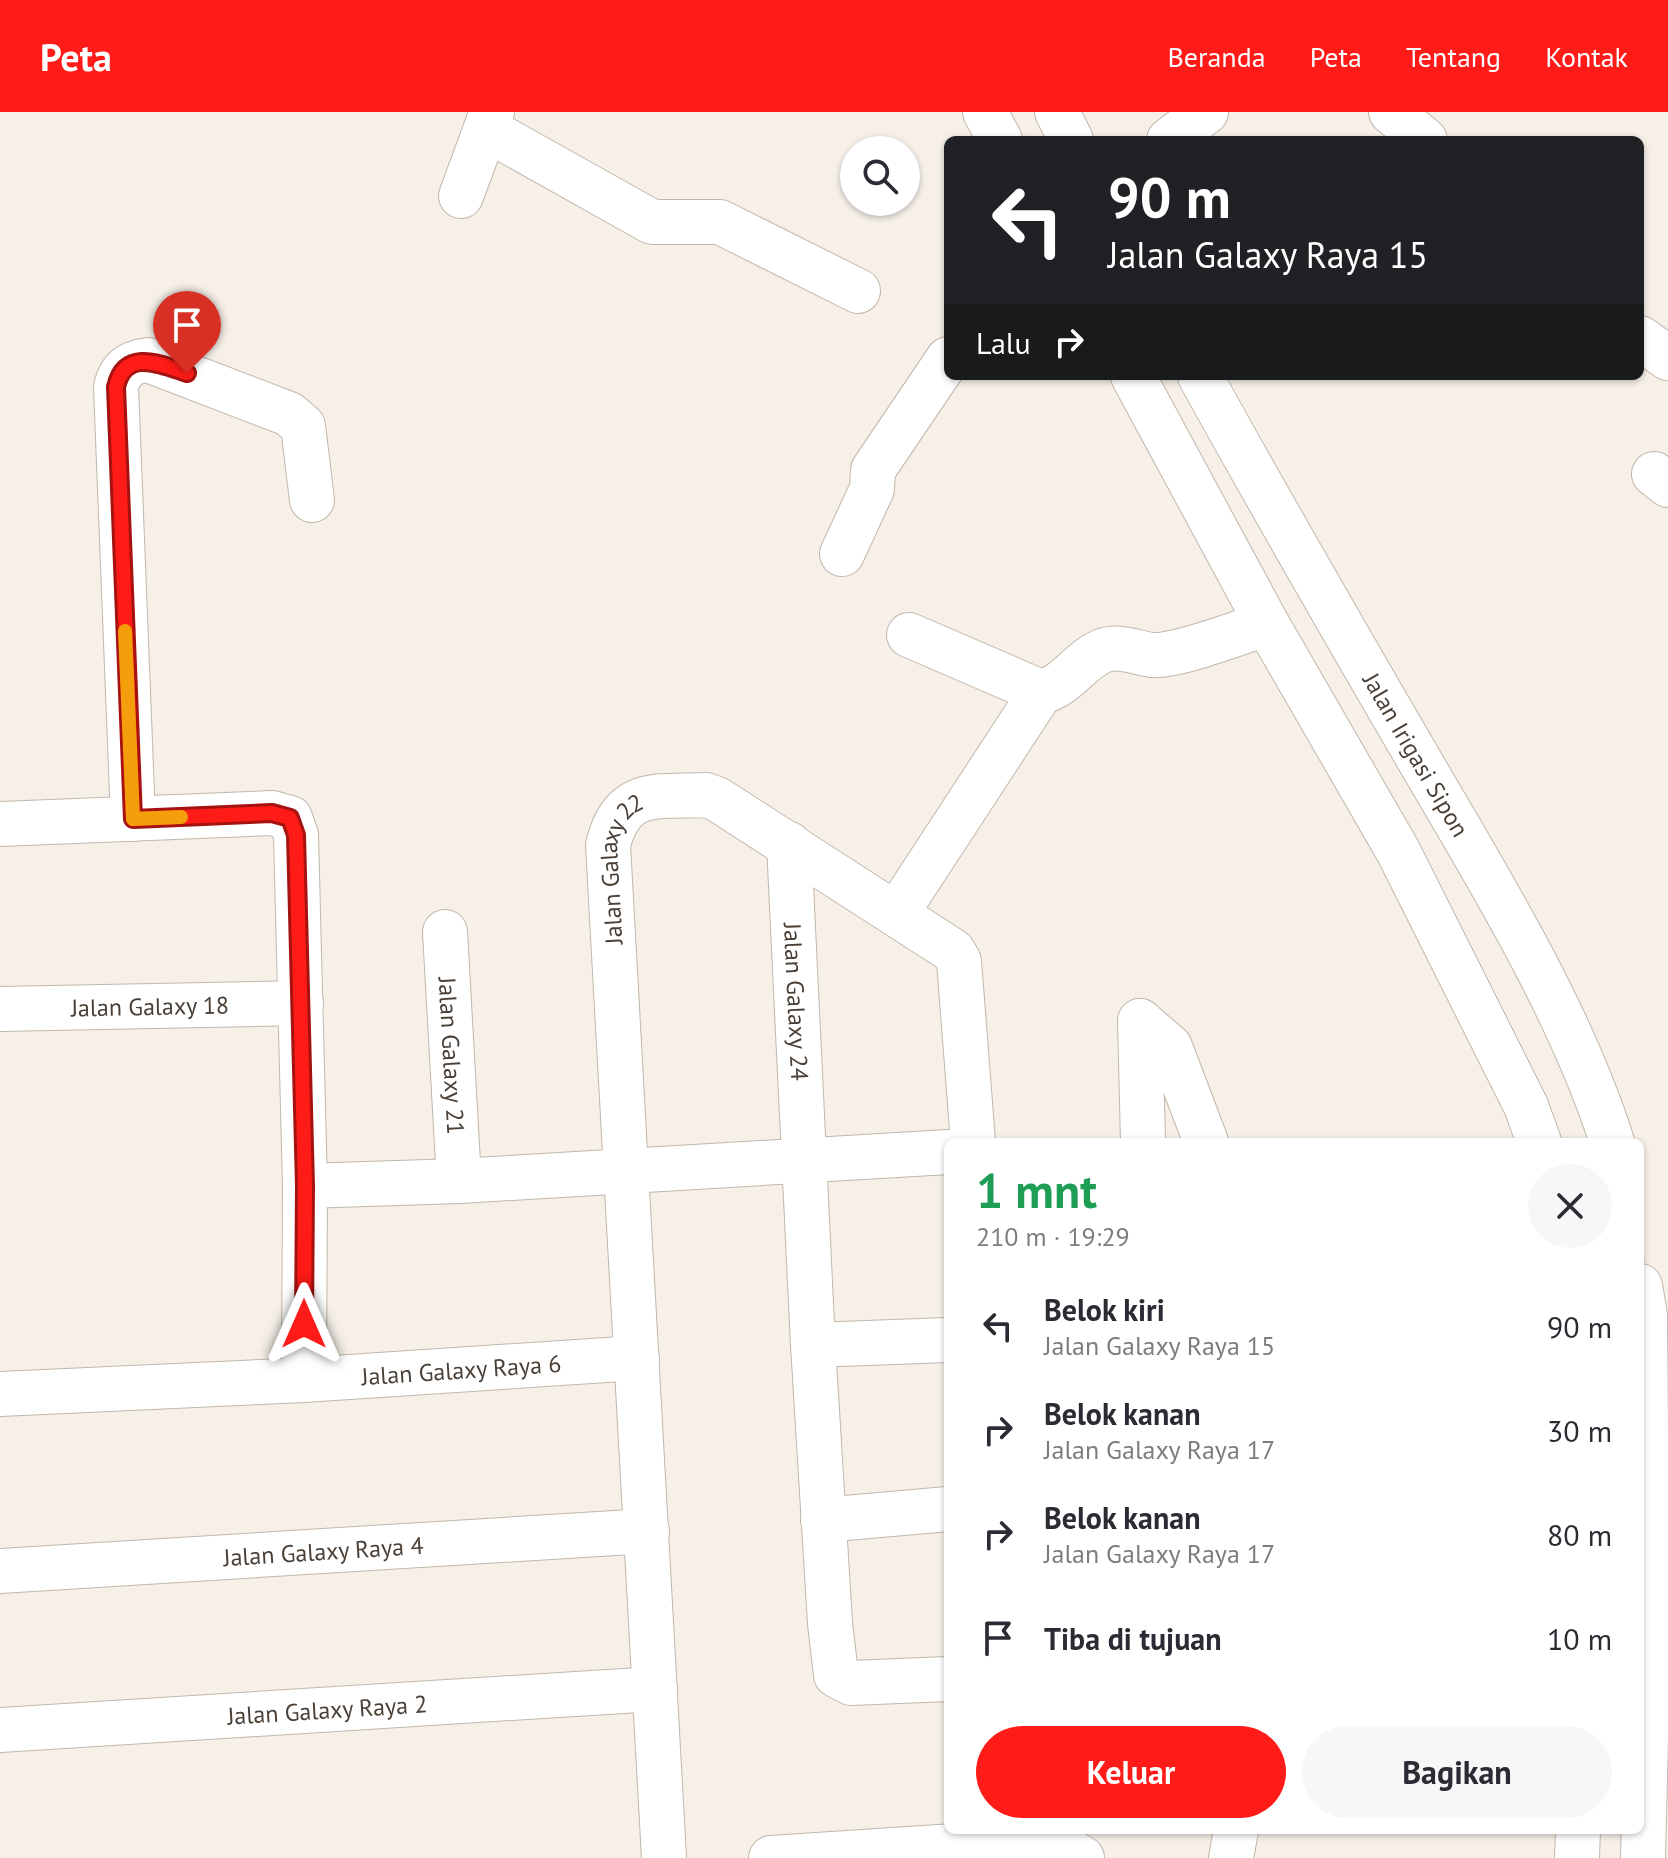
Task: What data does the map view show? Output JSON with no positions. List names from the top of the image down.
{
  "streets": {
    "street": [
      "Jalan Irigasi Sipon",
      "Jalan Galaxy 22",
      "Jalan Galaxy 24",
      "Jalan Galaxy 18",
      "Jalan Galaxy 21",
      "Jalan Galaxy Raya 6",
      "Jalan Galaxy Raya 4",
      "Jalan Galaxy Raya 2"
    ]
  },
  "crossings": [
    ["Jalan Galaxy 22", "Jalan Galaxy 24"],
    ["Jalan Galaxy 22", "Jalan Galaxy Raya 6"],
    ["Jalan Galaxy 22", "Jalan Galaxy Raya 4"],
    ["Jalan Galaxy 22", "Jalan Galaxy Raya 2"]
  ],
  "page": {
    "header": "Peta",
    "nav": [
      "Beranda",
      "Peta",
      "Tentang",
      "Kontak"
    ],
    "turn": ["90 m", "Jalan Galaxy Raya 15"],
    "then": "Lalu",
    "heading": ["1 mnt", "210 m · 19:29"],
    "list": [
      {
        "name": "Belok kiri",
        "note": "Jalan Galaxy Raya 15",
        "value": "90 m"
      },
      {
        "name": "Belok kanan",
        "note": "Jalan Galaxy Raya 17",
        "value": "30 m"
      },
      {
        "name": "Belok kanan",
        "note": "Jalan Galaxy Raya 17",
        "value": "80 m"
      },
      {
        "name": "Tiba di tujuan",
        "value": "10 m"
      }
    ],
    "buttons": ["Keluar", "Bagikan"]
  }
}
